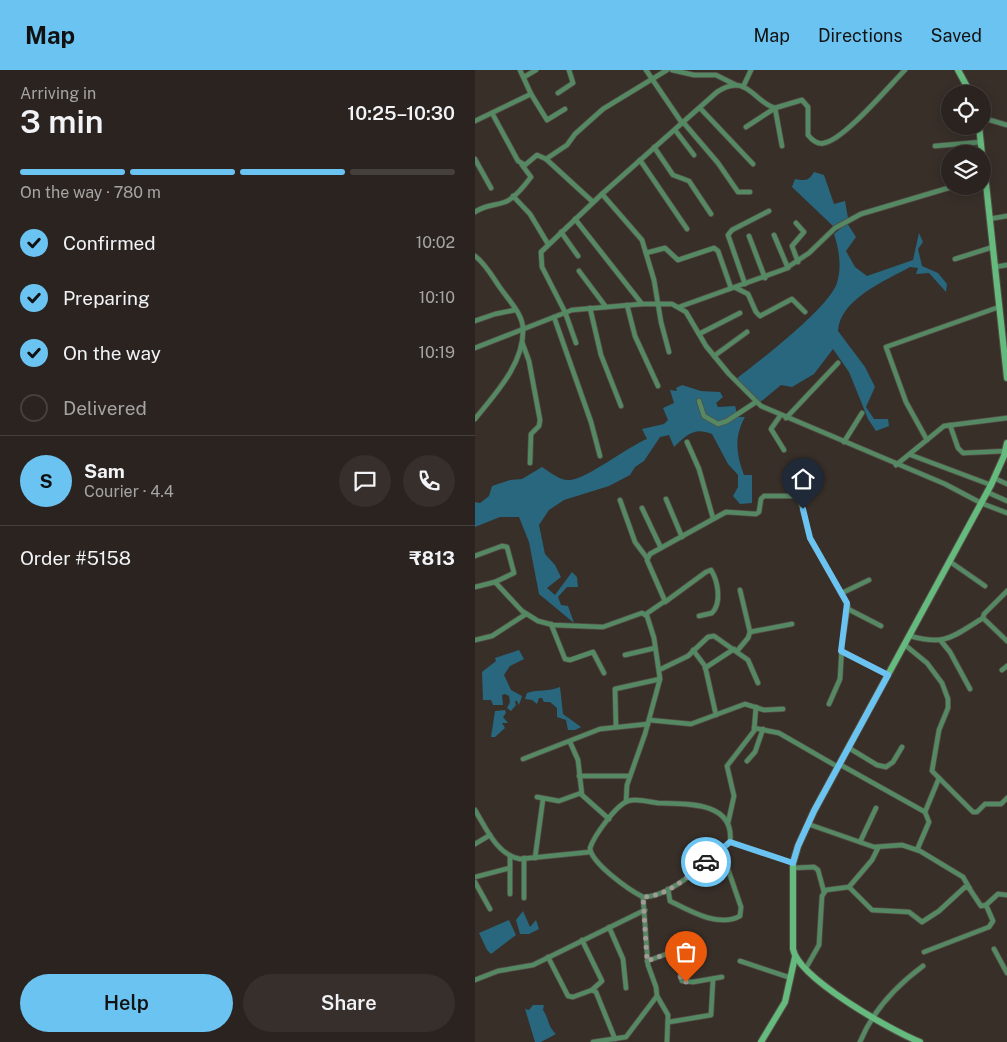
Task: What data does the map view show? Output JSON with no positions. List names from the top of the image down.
{
  "page": {
    "header": "Map",
    "nav": ["Map", "Directions", "Saved"],
    "heading": ["3 min", "Arriving in", "10:25–10:30"],
    "panel": [
      "Sam",
      "Courier · 4.4",
      "Order #5158",
      "₹813"
    ],
    "bar": "On the way · 780 m",
    "list": [
      ["Confirmed", "10:02"],
      ["Preparing", "10:10"],
      ["On the way", "10:19"],
      "Delivered"
    ],
    "round": "S",
    "buttons": ["Help", "Share"]
  }
}
